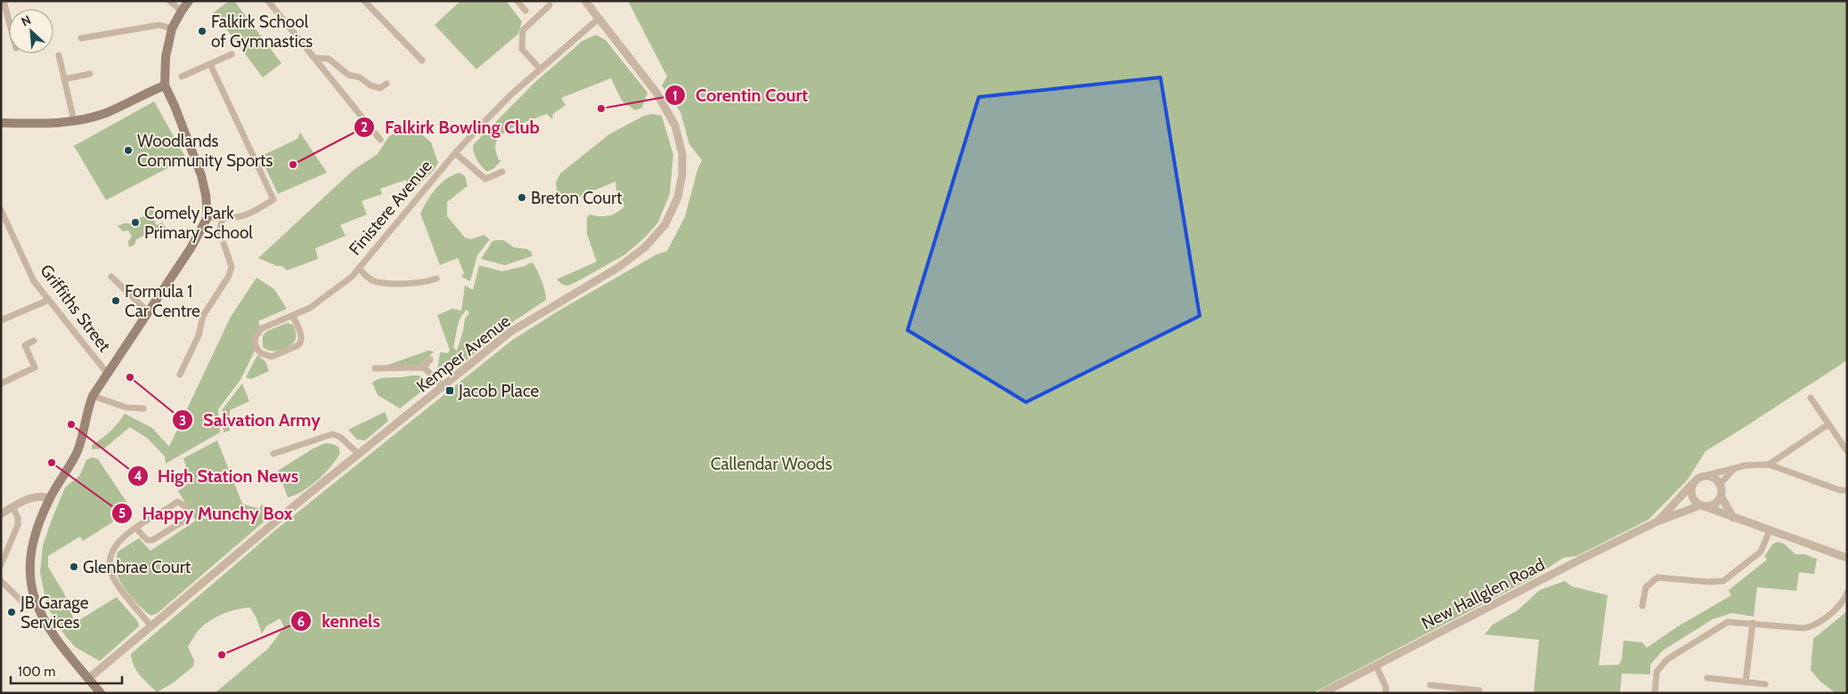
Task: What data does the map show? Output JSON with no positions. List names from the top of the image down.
{
  "streets": {
    "street": [
      "Finistere Avenue",
      "Griffiths Street",
      "Kemper Avenue",
      "New Hallglen Road"
    ]
  },
  "crossings": [
    ["Finistere Avenue", "Kemper Avenue"]
  ],
  "parks": ["Callendar Woods"],
  "places": {
    "other": [
      "Falkirk School of Gymnastics",
      "Corentin Court",
      "Woodlands Community Sports",
      "Falkirk Bowling Club",
      "Breton Court",
      "Comely Park Primary School",
      "Formula 1 Car Centre",
      "Salvation Army",
      "High Station News",
      "Happy Munchy Box",
      "Glenbrae Court",
      "JB Garage Services",
      "kennels"
    ],
    "transit": ["Jacob Place"]
  },
  "scale_bar": "100 m",
  "north": "top left"
}
